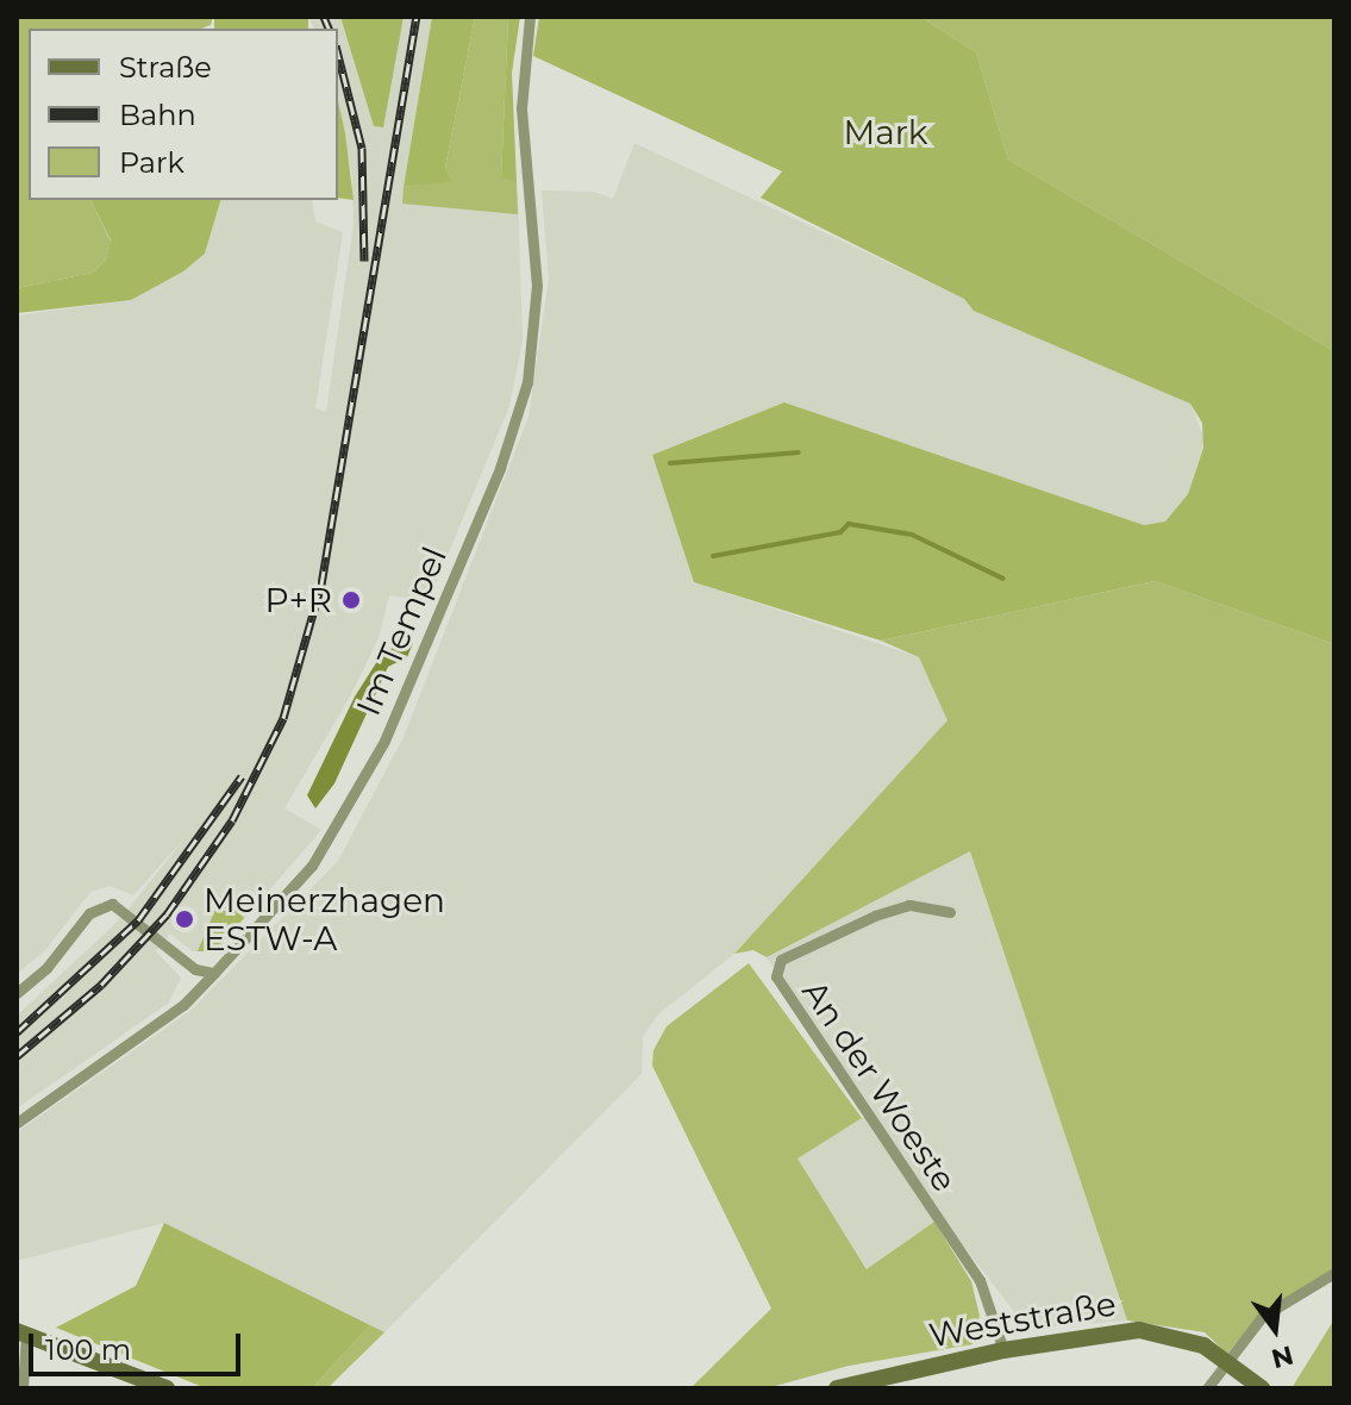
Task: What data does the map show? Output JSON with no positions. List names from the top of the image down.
{
  "streets": {
    "main road": ["Weststraße"],
    "street": ["Im Tempel", "An der Woeste"]
  },
  "crossings": [
    ["An der Woeste", "Weststraße"]
  ],
  "parks": ["Mark"],
  "places": ["P+R", "Meinerzhagen ESTW-A"],
  "legend": ["Straße", "Bahn", "Park"],
  "scale_bar": "100 m",
  "north": "bottom"
}
